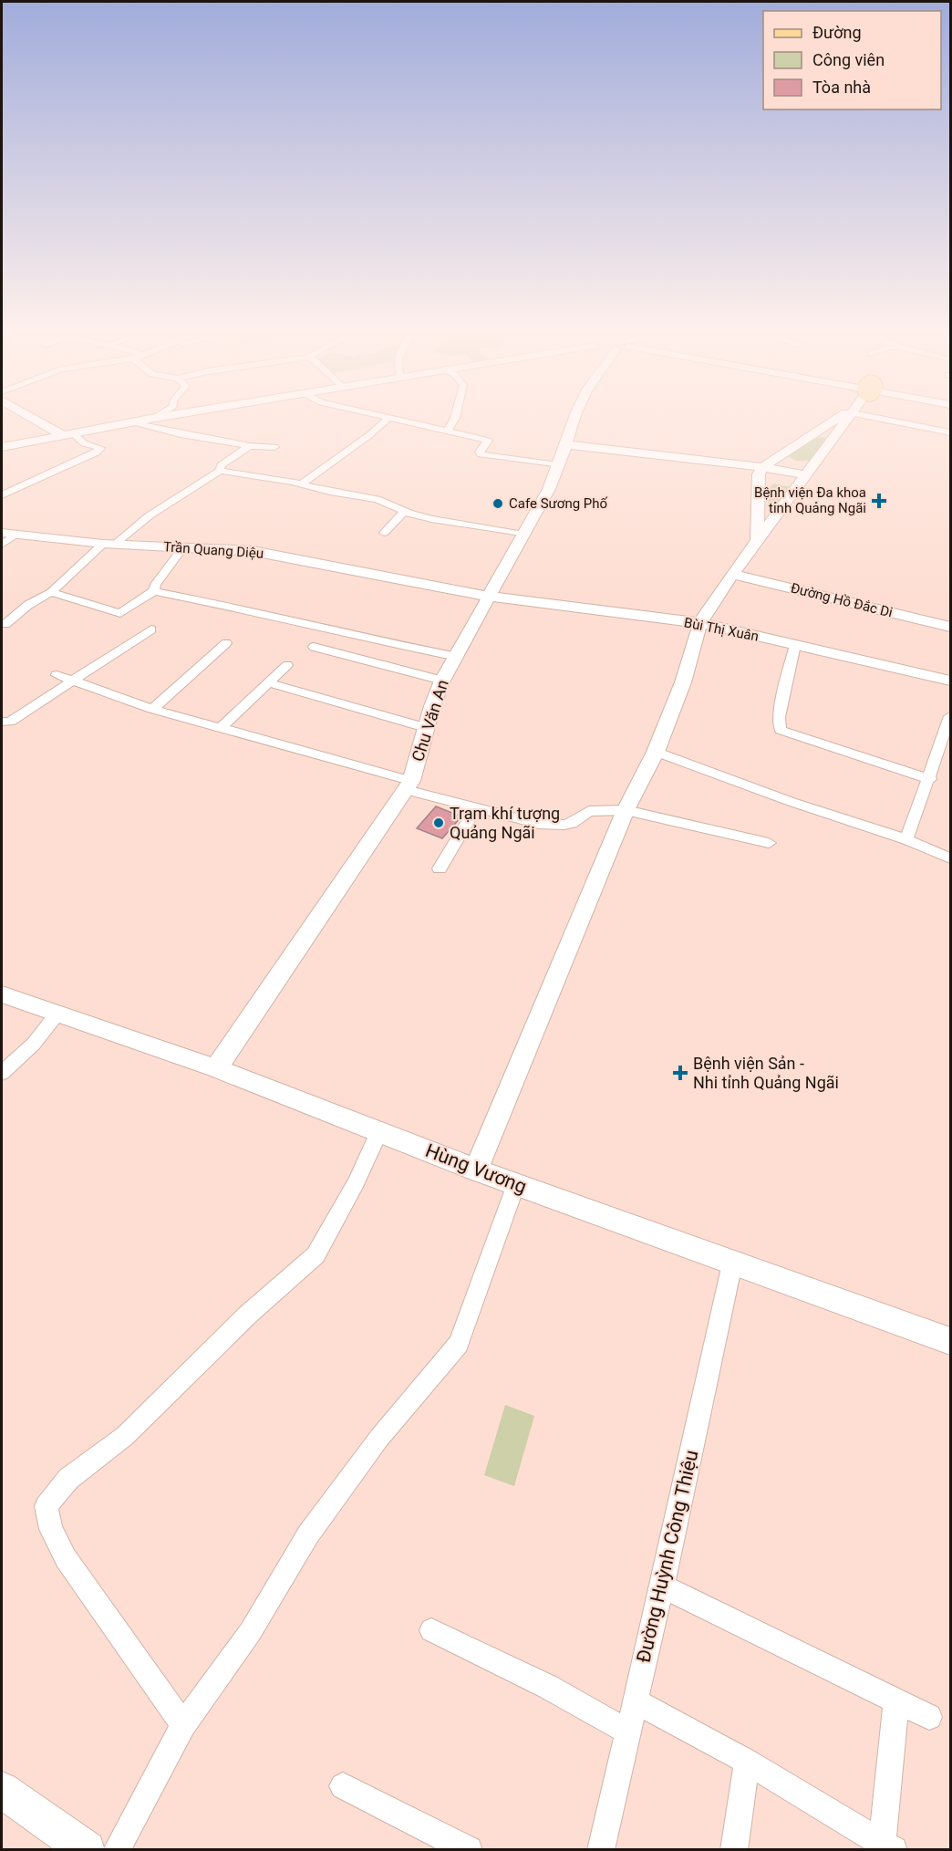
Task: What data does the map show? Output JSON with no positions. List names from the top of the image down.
{
  "streets": {
    "street": [
      "Trần Quang Diệu",
      "Đường Hồ Đắc Di",
      "Bùi Thị Xuân",
      "Chu Văn An",
      "Hùng Vương",
      "Đường Huỳnh Công Thiệu"
    ]
  },
  "crossings": [
    ["Trần Quang Diệu", "Bùi Thị Xuân"],
    ["Trần Quang Diệu", "Chu Văn An"],
    ["Bùi Thị Xuân", "Chu Văn An"],
    ["Chu Văn An", "Hùng Vương"],
    ["Hùng Vương", "Đường Huỳnh Công Thiệu"]
  ],
  "places": {
    "health": ["Bệnh viện Đa khoa tỉnh Quảng Ngãi", "Bệnh viện Sản - Nhi tỉnh Quảng Ngãi"],
    "other": ["Cafe Sương Phố", "Trạm khí tượng Quảng Ngãi"]
  },
  "legend": ["Đường", "Công viên", "Tòa nhà"]
}
